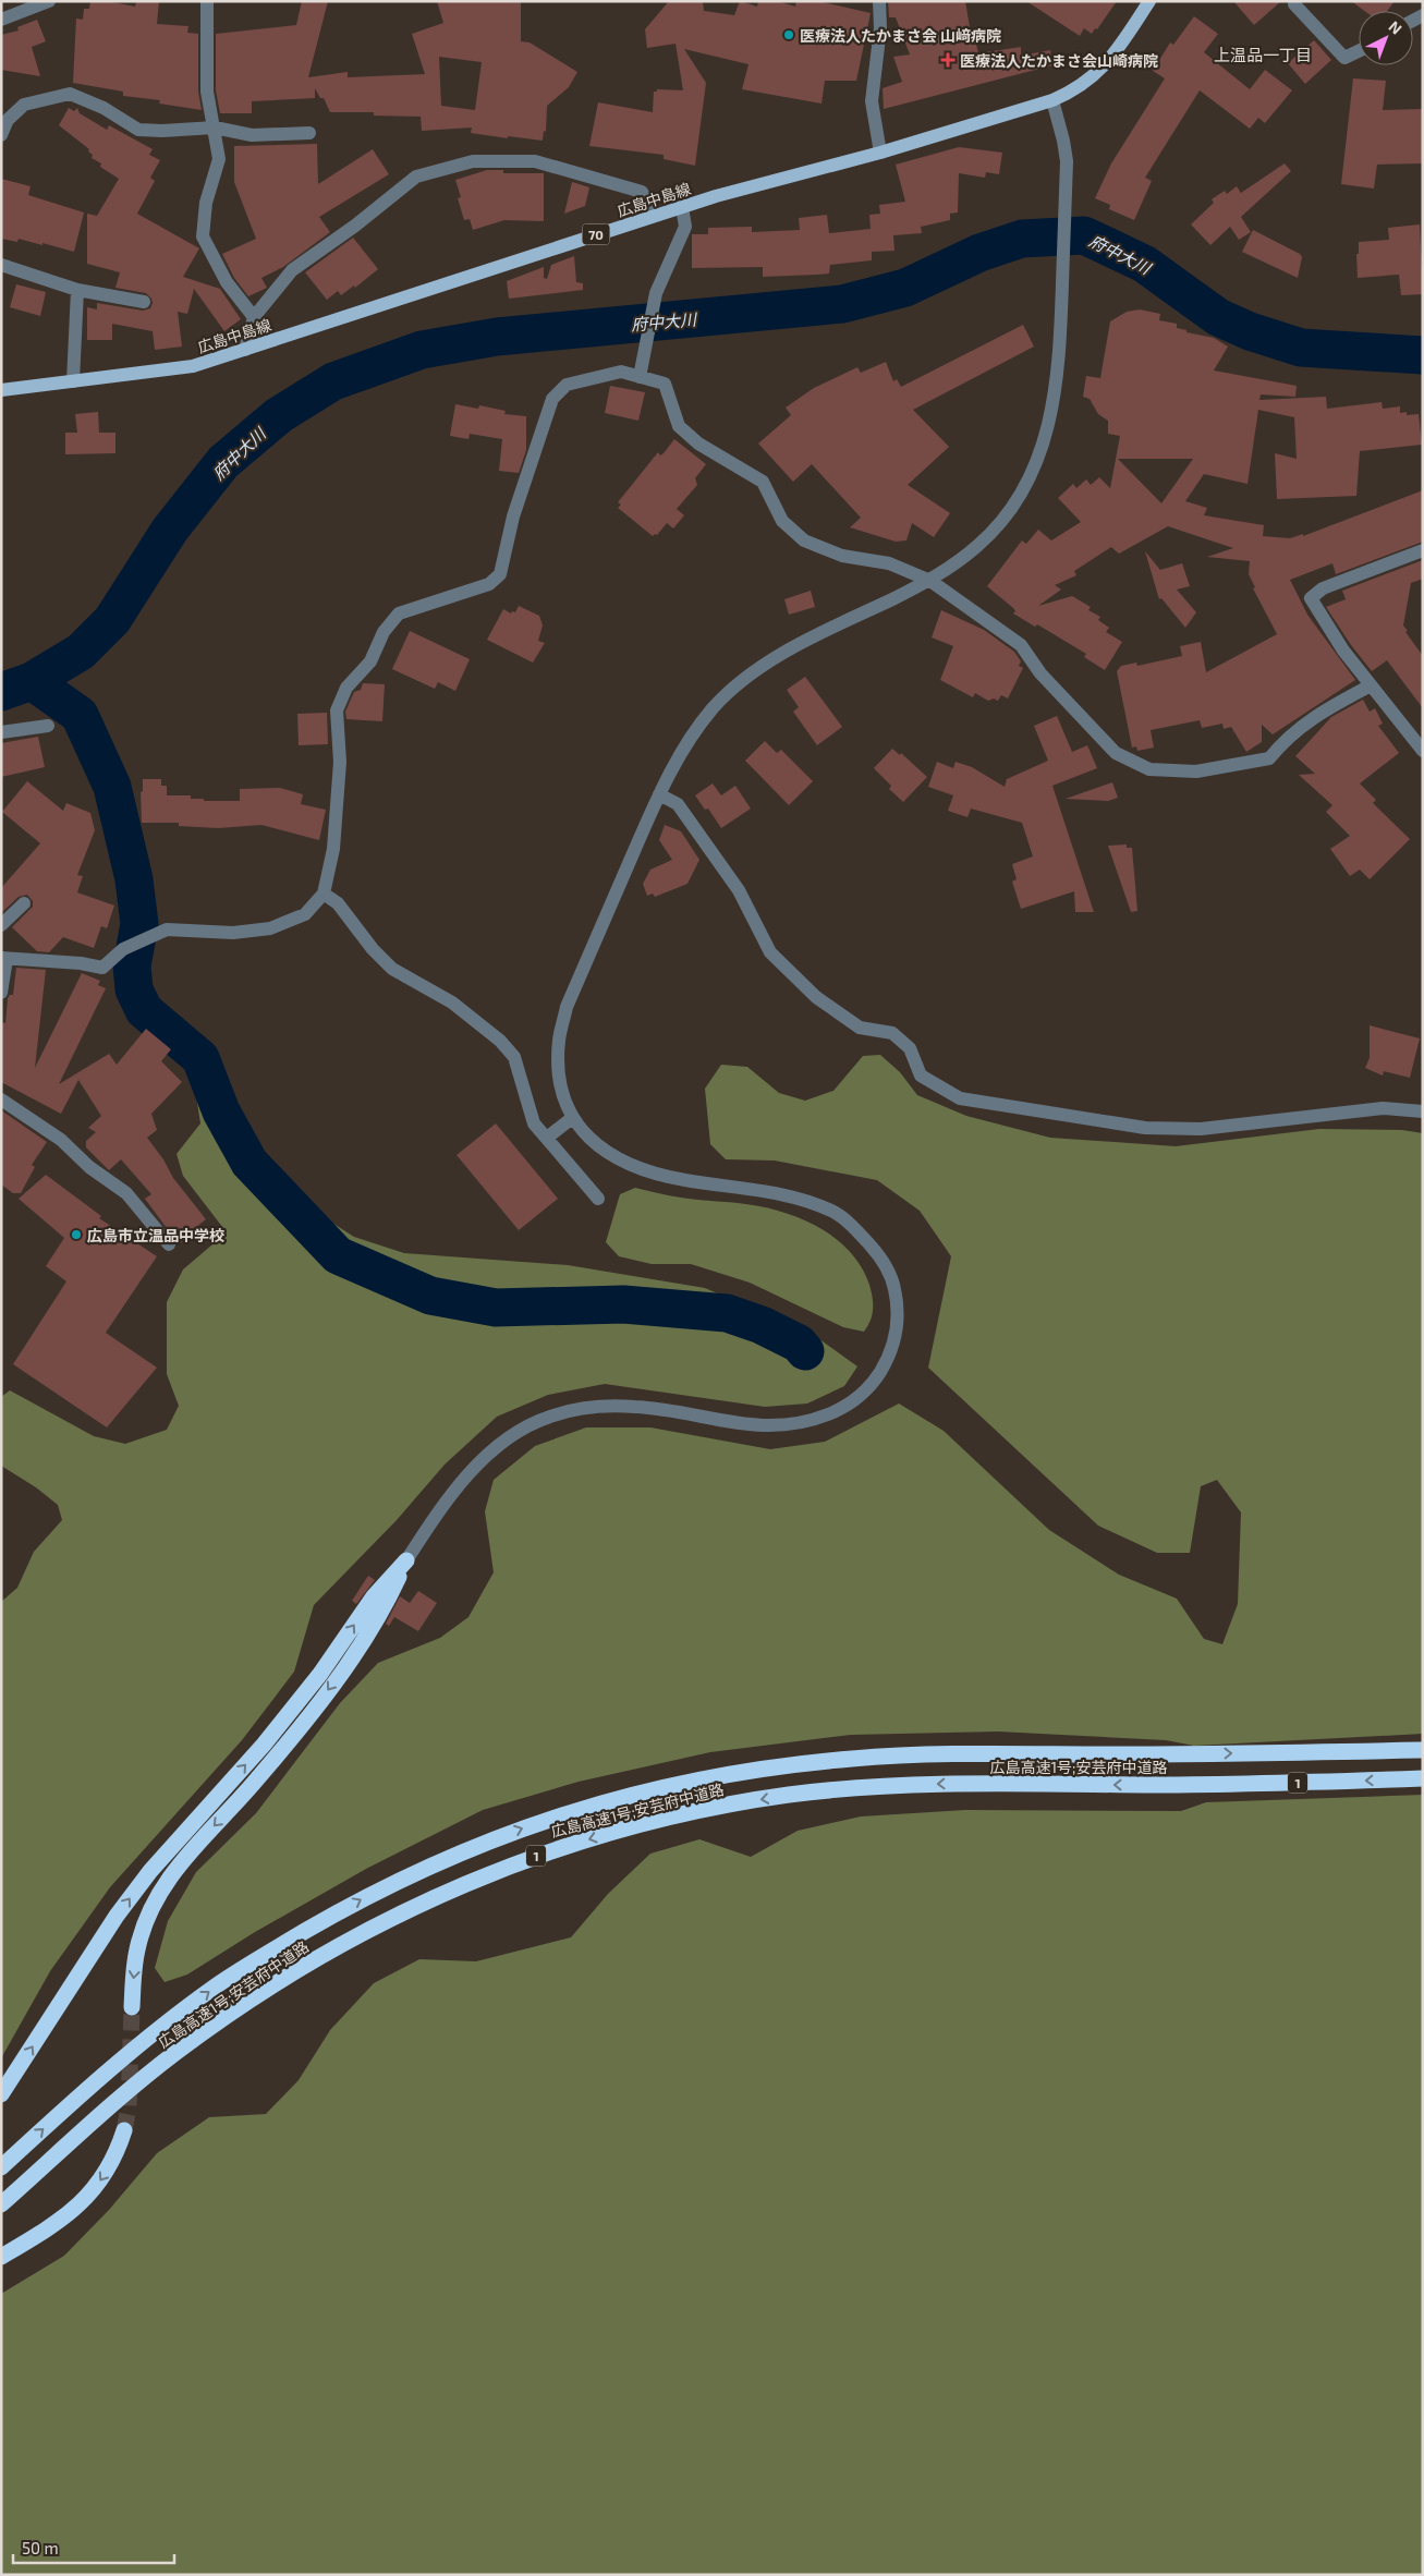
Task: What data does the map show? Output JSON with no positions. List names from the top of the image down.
{
  "streets": {
    "highway": ["広島高速1号;安芸府中道路", "1"],
    "main road": ["広島中島線", "70"]
  },
  "districts": ["上温品一丁目"],
  "water": ["府中大川"],
  "places": {
    "other": ["医療法人たかまさ会 山﨑病院", "広島市立温品中学校"],
    "health": ["医療法人たかまさ会山崎病院"]
  },
  "scale_bar": "50 m",
  "north": "top right"
}
